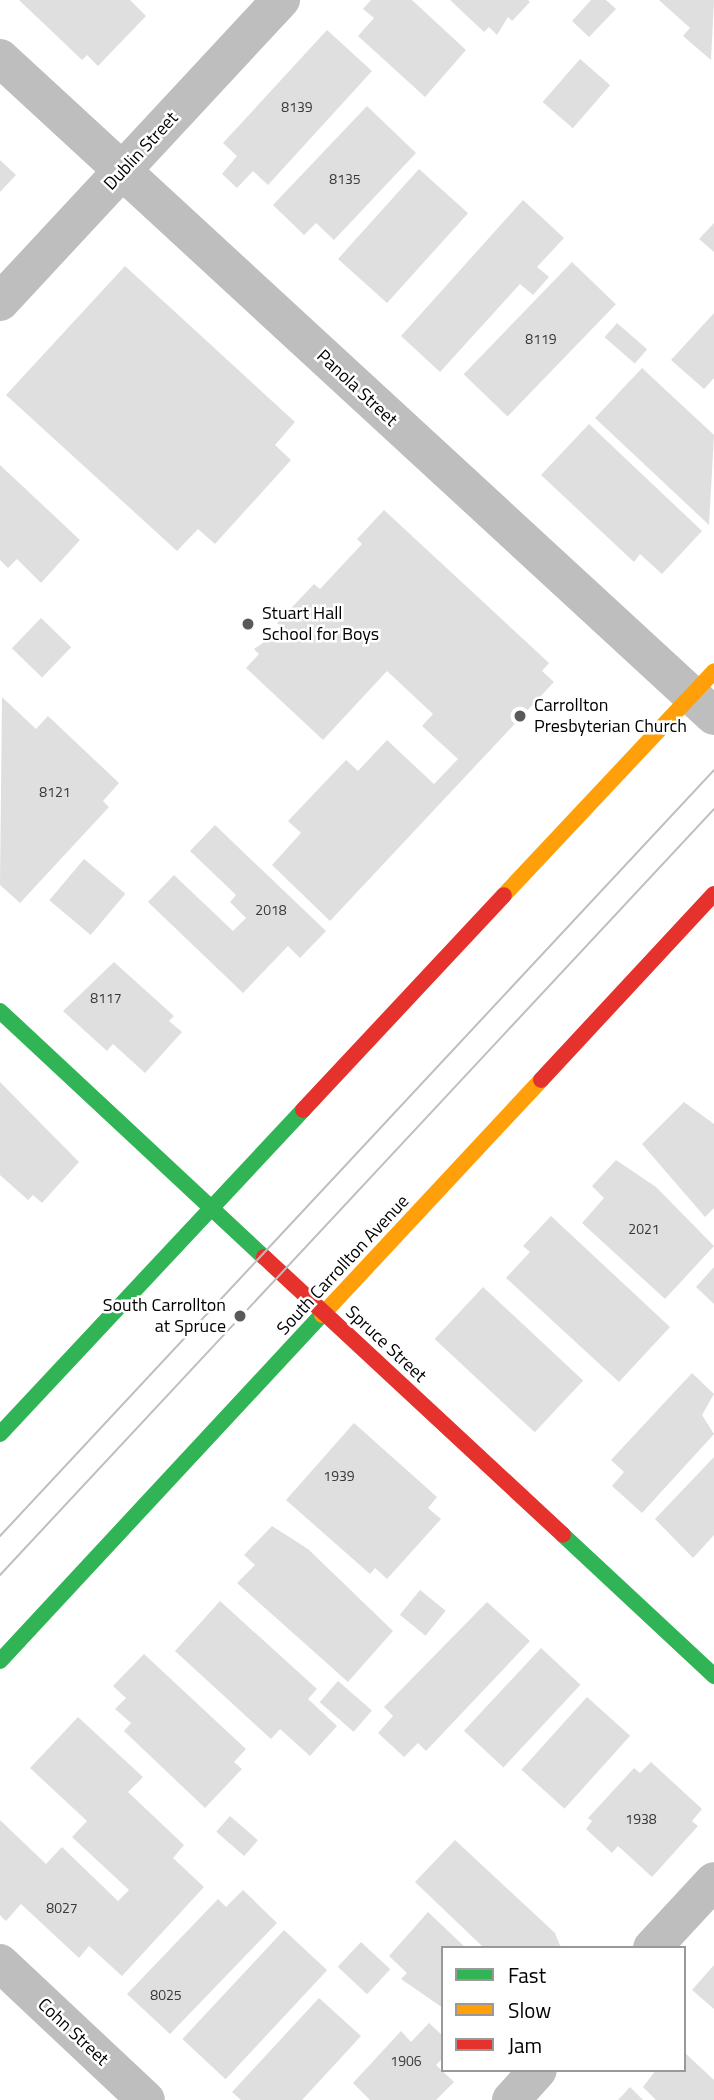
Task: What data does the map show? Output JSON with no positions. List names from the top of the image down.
{
  "streets": {
    "main road": ["South Carrollton Avenue", "Spruce Street"],
    "street": ["Dublin Street", "Panola Street", "Cohn Street"]
  },
  "crossings": [
    ["Dublin Street", "Panola Street"],
    ["South Carrollton Avenue", "Spruce Street"]
  ],
  "places": ["Stuart Hall School for Boys", "Carrollton Presbyterian Church", "South Carrollton at Spruce"],
  "house_numbers": [
    "8139",
    "8135",
    "8119",
    "8121",
    "2018",
    "8117",
    "2021",
    "1939",
    "1938",
    "8027",
    "8025",
    "1906"
  ],
  "legend": ["Fast", "Slow", "Jam"]
}
